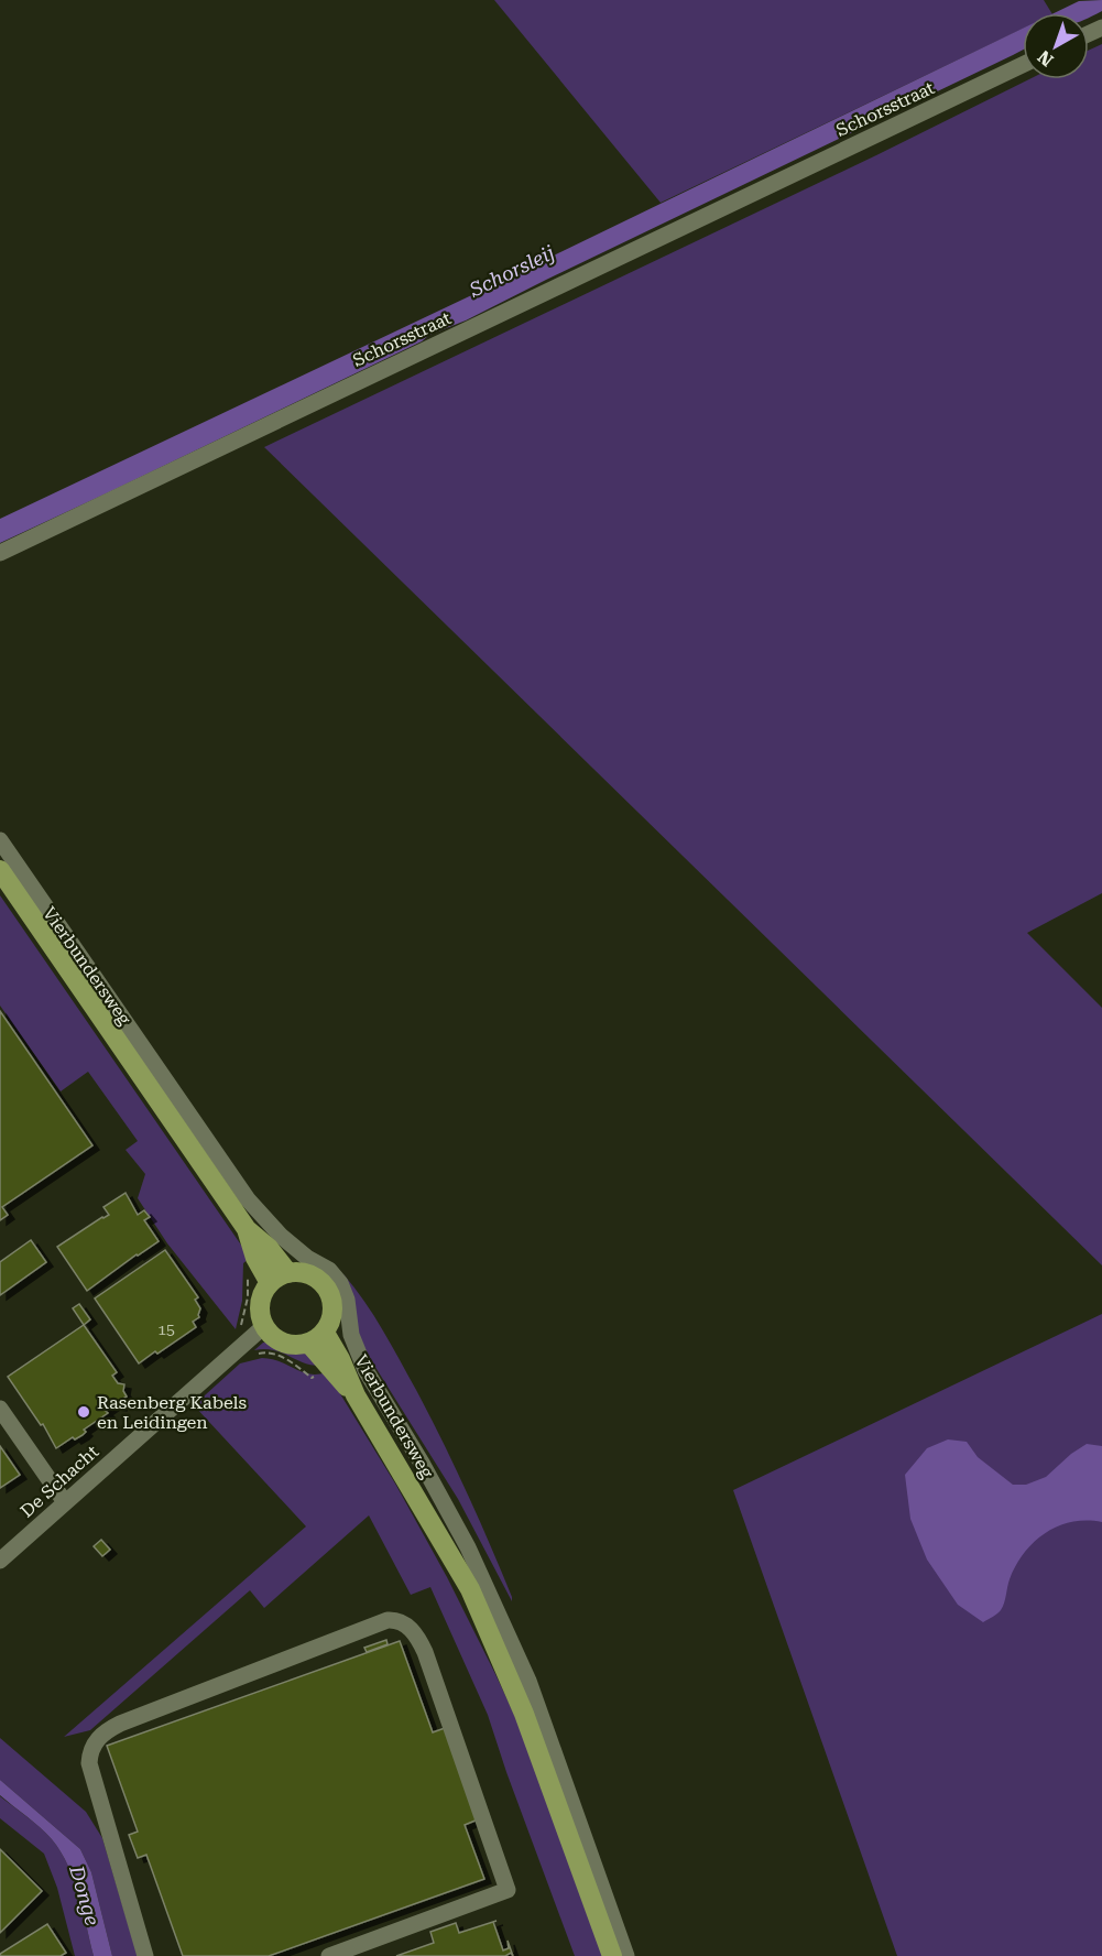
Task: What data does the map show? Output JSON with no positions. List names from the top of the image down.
{
  "streets": {
    "main road": ["Vierbundersweg"],
    "street": ["Schorsstraat", "De Schacht"]
  },
  "crossings": [
    ["Vierbundersweg", "De Schacht"]
  ],
  "water": ["Schorsleij", "Donge"],
  "places": ["Rasenberg Kabels en Leidingen"],
  "house_numbers": ["15"],
  "north": "bottom left"
}
